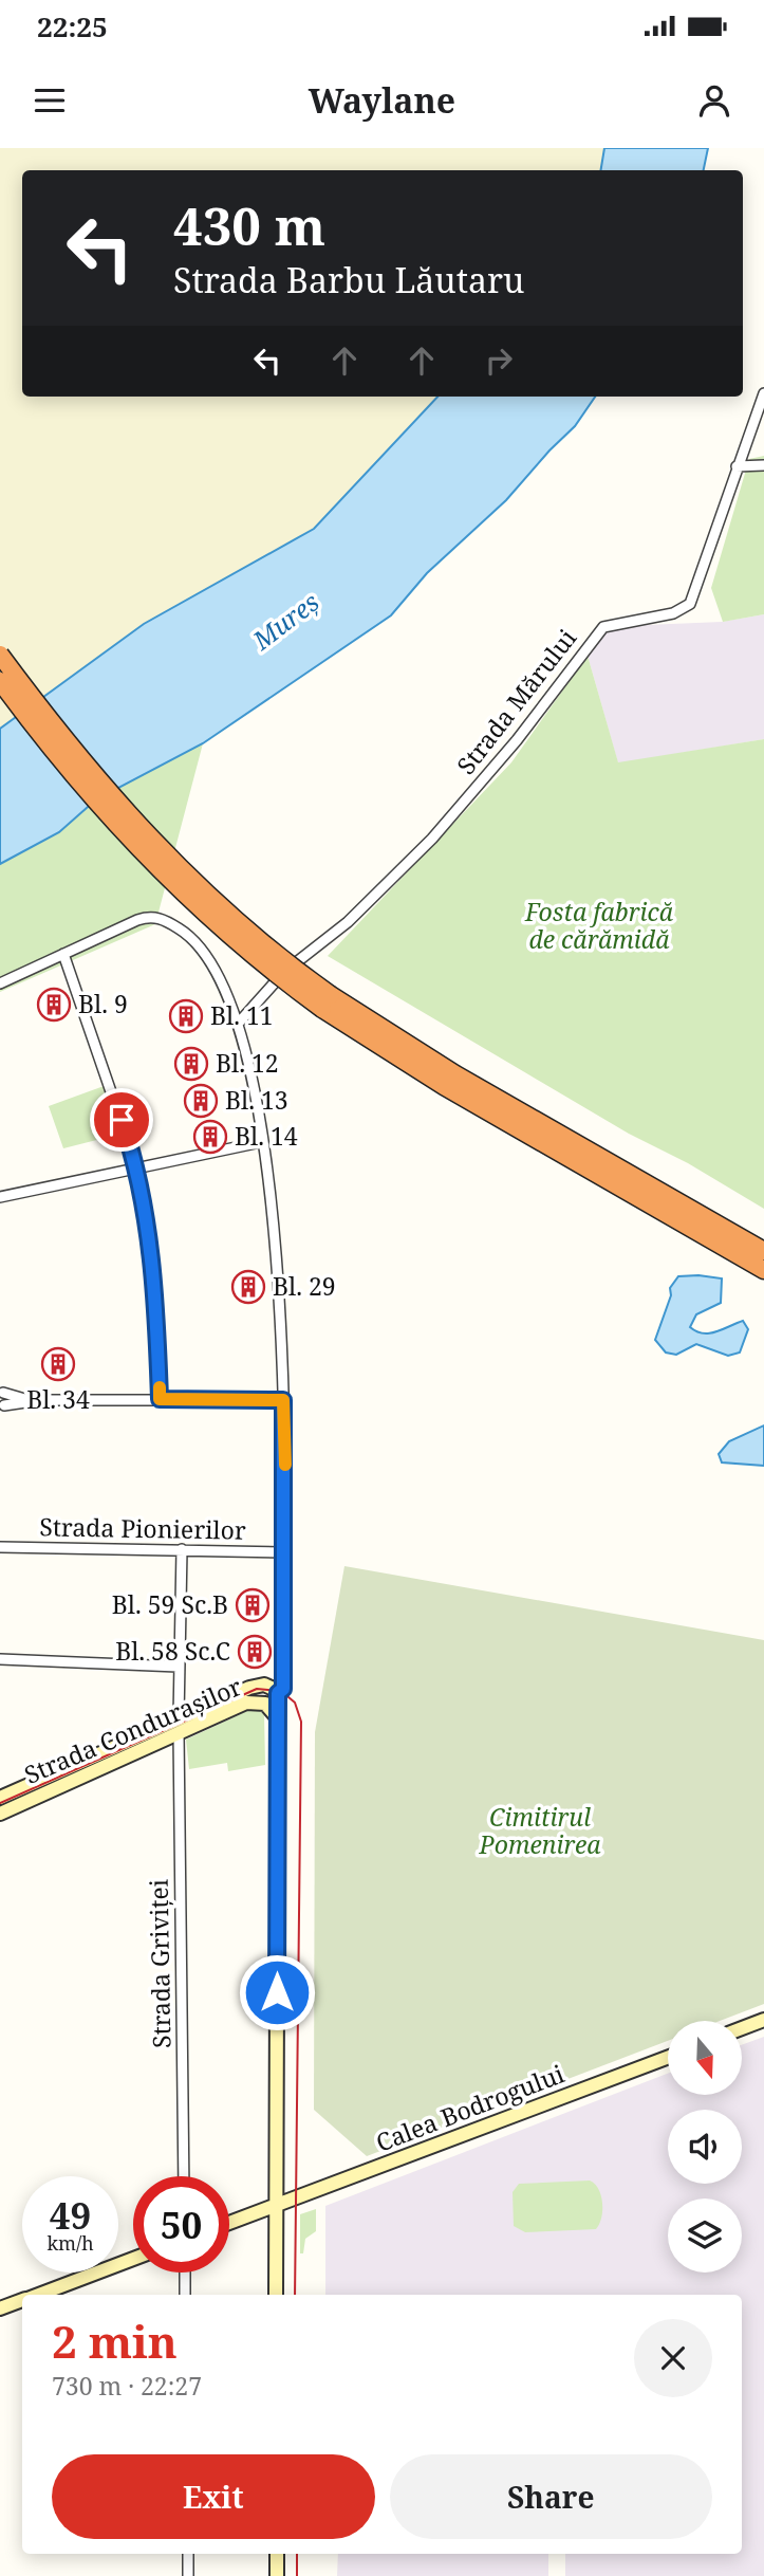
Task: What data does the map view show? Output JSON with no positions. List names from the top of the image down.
{
  "streets": {
    "main road": ["Strada Condurașilor", "Calea Bodrogului"],
    "street": ["Strada Mărului", "Strada Pionierilor", "Strada Griviței"]
  },
  "crossings": [
    ["Strada Condurașilor", "Strada Griviței"]
  ],
  "water": ["Mureș"],
  "parks": ["Fosta fabrică de cărămidă", "Cimitirul Pomenirea"],
  "places": {
    "building": [
      "Bl. 9",
      "Bl. 11",
      "Bl. 12",
      "Bl. 13",
      "Bl. 14",
      "Bl. 29",
      "Bl. 34",
      "Bl. 59 Sc.B",
      "Bl. 58 Sc.C"
    ]
  },
  "north": "bottom",
  "page": {
    "status": "22:25",
    "header": "Waylane",
    "turn": ["430 m", "Strada Barbu Lăutaru"],
    "speed": "49 km/h",
    "limit": "50",
    "heading": ["2 min", "730 m · 22:27"],
    "buttons": ["Exit", "Share"]
  }
}
